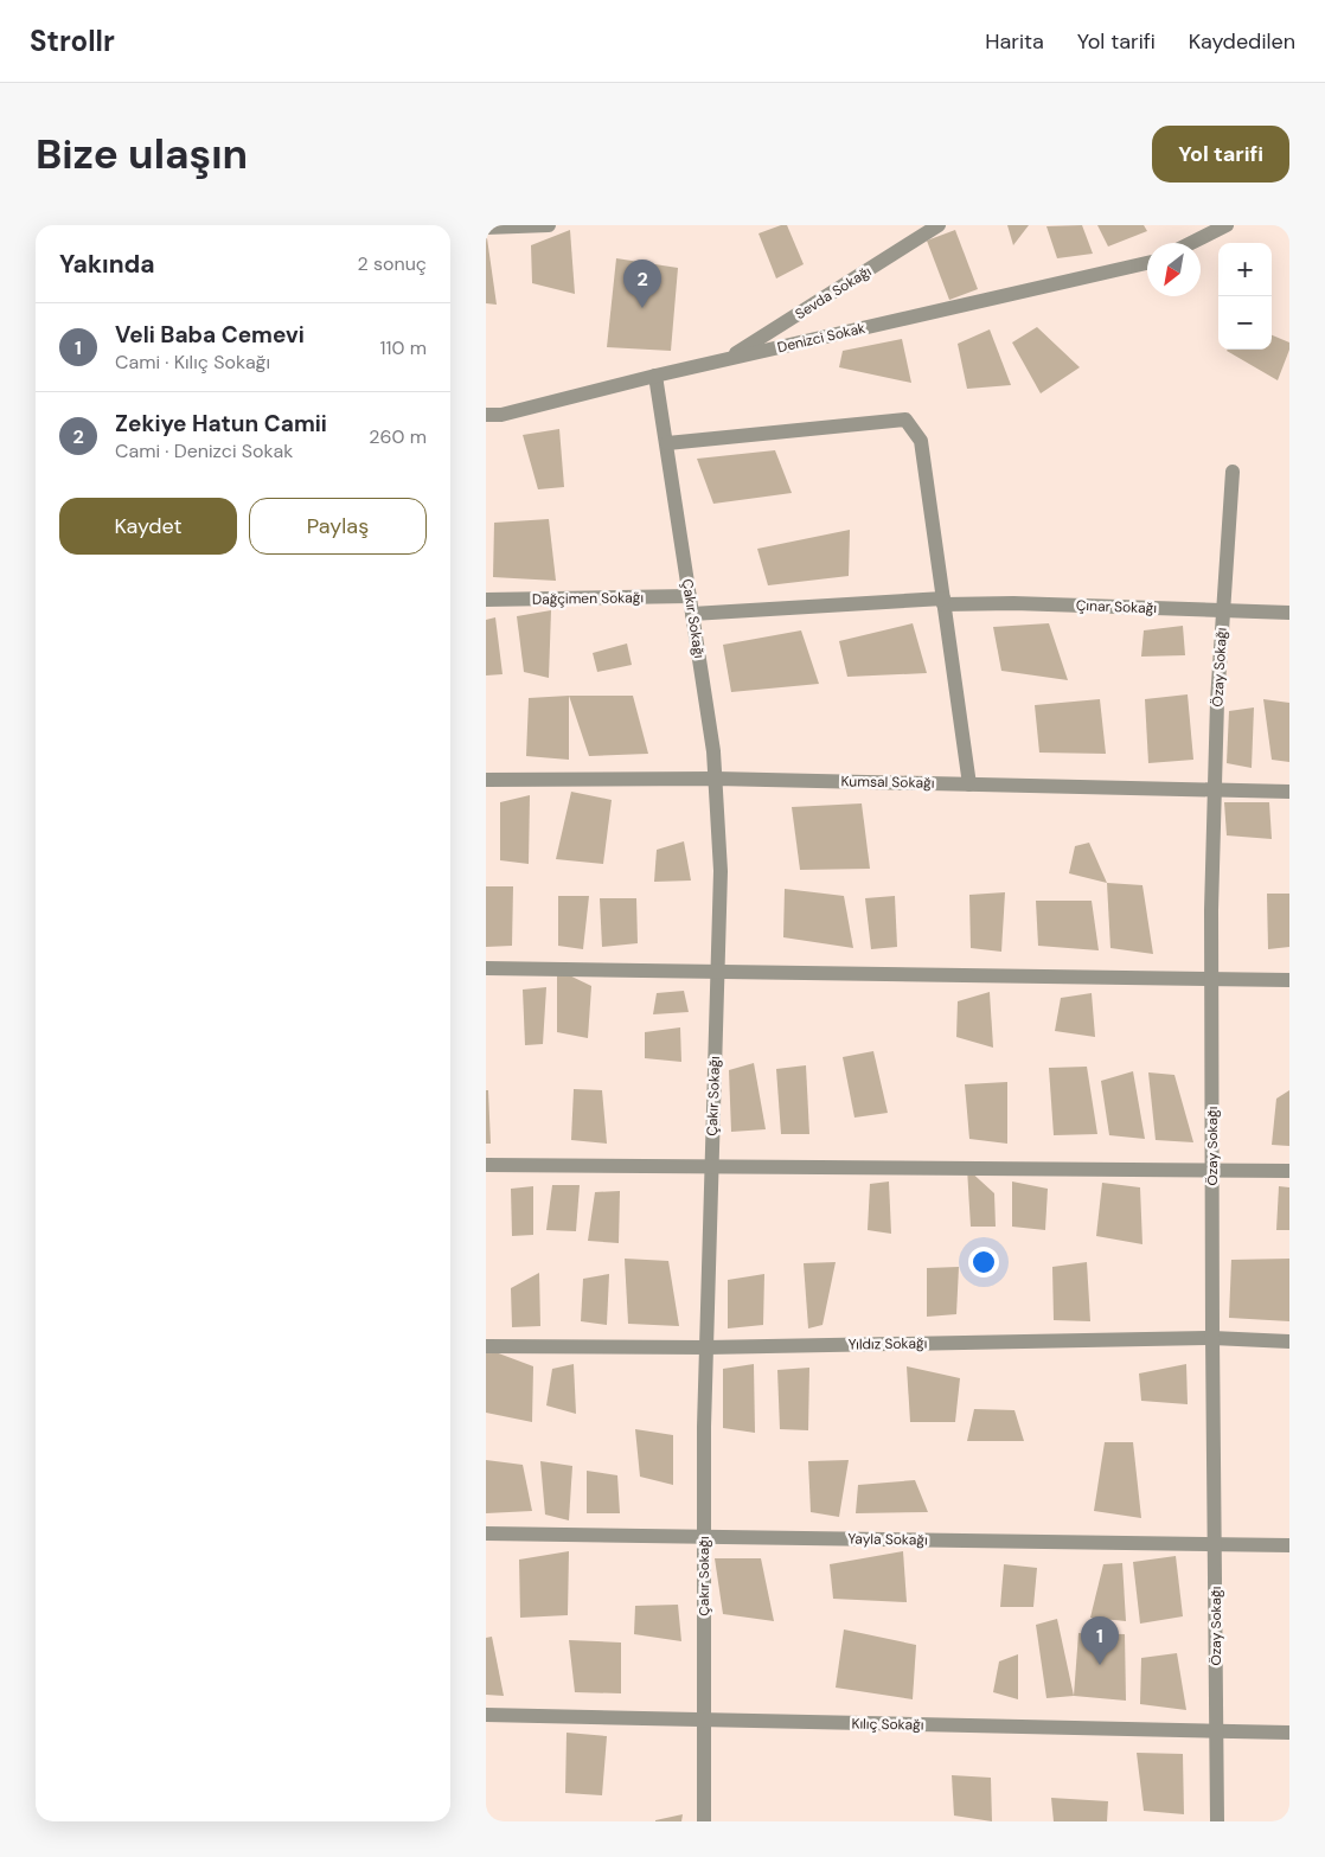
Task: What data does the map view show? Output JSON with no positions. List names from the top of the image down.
{
  "streets": {
    "street": [
      "Sevda Sokağı",
      "Denizci Sokak",
      "Dağçimen Sokağı",
      "Çınar Sokağı",
      "Çakır Sokağı",
      "Özay Sokağı",
      "Kumsal Sokağı",
      "Yıldız Sokağı",
      "Yayla Sokağı",
      "Kılıç Sokağı"
    ]
  },
  "crossings": [
    ["Sevda Sokağı", "Denizci Sokak"],
    ["Denizci Sokak", "Çakır Sokağı"],
    ["Dağçimen Sokağı", "Çakır Sokağı"],
    ["Çınar Sokağı", "Çakır Sokağı"],
    ["Çınar Sokağı", "Özay Sokağı"],
    ["Çakır Sokağı", "Kumsal Sokağı"],
    ["Çakır Sokağı", "Yıldız Sokağı"],
    ["Çakır Sokağı", "Yayla Sokağı"],
    ["Çakır Sokağı", "Kılıç Sokağı"],
    ["Özay Sokağı", "Kumsal Sokağı"],
    ["Özay Sokağı", "Yıldız Sokağı"],
    ["Özay Sokağı", "Yayla Sokağı"],
    ["Özay Sokağı", "Kılıç Sokağı"]
  ],
  "north": "bottom left",
  "page": {
    "header": "Strollr",
    "nav": ["Harita", "Yol tarifi", "Kaydedilen"],
    "buttons": [
      "Yol tarifi",
      ["Kaydet", "Paylaş"]
    ],
    "title": "Bize ulaşın",
    "heading": ["Yakında", "2 sonuç"],
    "map_buttons": ["+", "−"],
    "pins": ["2", "1"],
    "list": [
      {
        "mark": "1",
        "name": "Veli Baba Cemevi",
        "note": "Cami · Kılıç Sokağı",
        "value": "110 m"
      },
      {
        "mark": "2",
        "name": "Zekiye Hatun Camii",
        "note": "Cami · Denizci Sokak",
        "value": "260 m"
      }
    ]
  }
}
